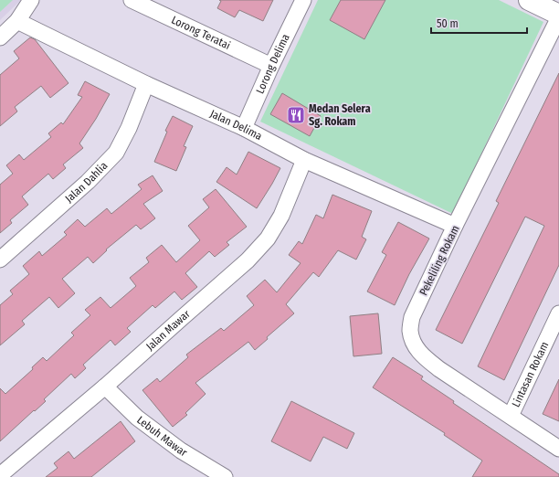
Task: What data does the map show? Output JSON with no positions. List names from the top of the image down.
{
  "streets": {
    "street": [
      "Lorong Teratai",
      "Lorong Delima",
      "Jalan Delima",
      "Jalan Dahlia",
      "Pekeliling Rokam",
      "Jalan Mawar",
      "Lintasan Rokam",
      "Lebuh Mawar"
    ]
  },
  "crossings": [
    ["Lorong Teratai", "Lorong Delima"],
    ["Lorong Delima", "Jalan Delima"],
    ["Jalan Delima", "Jalan Dahlia"],
    ["Jalan Delima", "Pekeliling Rokam"],
    ["Jalan Delima", "Jalan Mawar"],
    ["Pekeliling Rokam", "Lintasan Rokam"],
    ["Jalan Mawar", "Lebuh Mawar"]
  ],
  "places": {
    "restaurant": ["Medan Selera Sg. Rokam"]
  },
  "scale_bar": "50 m"
}
